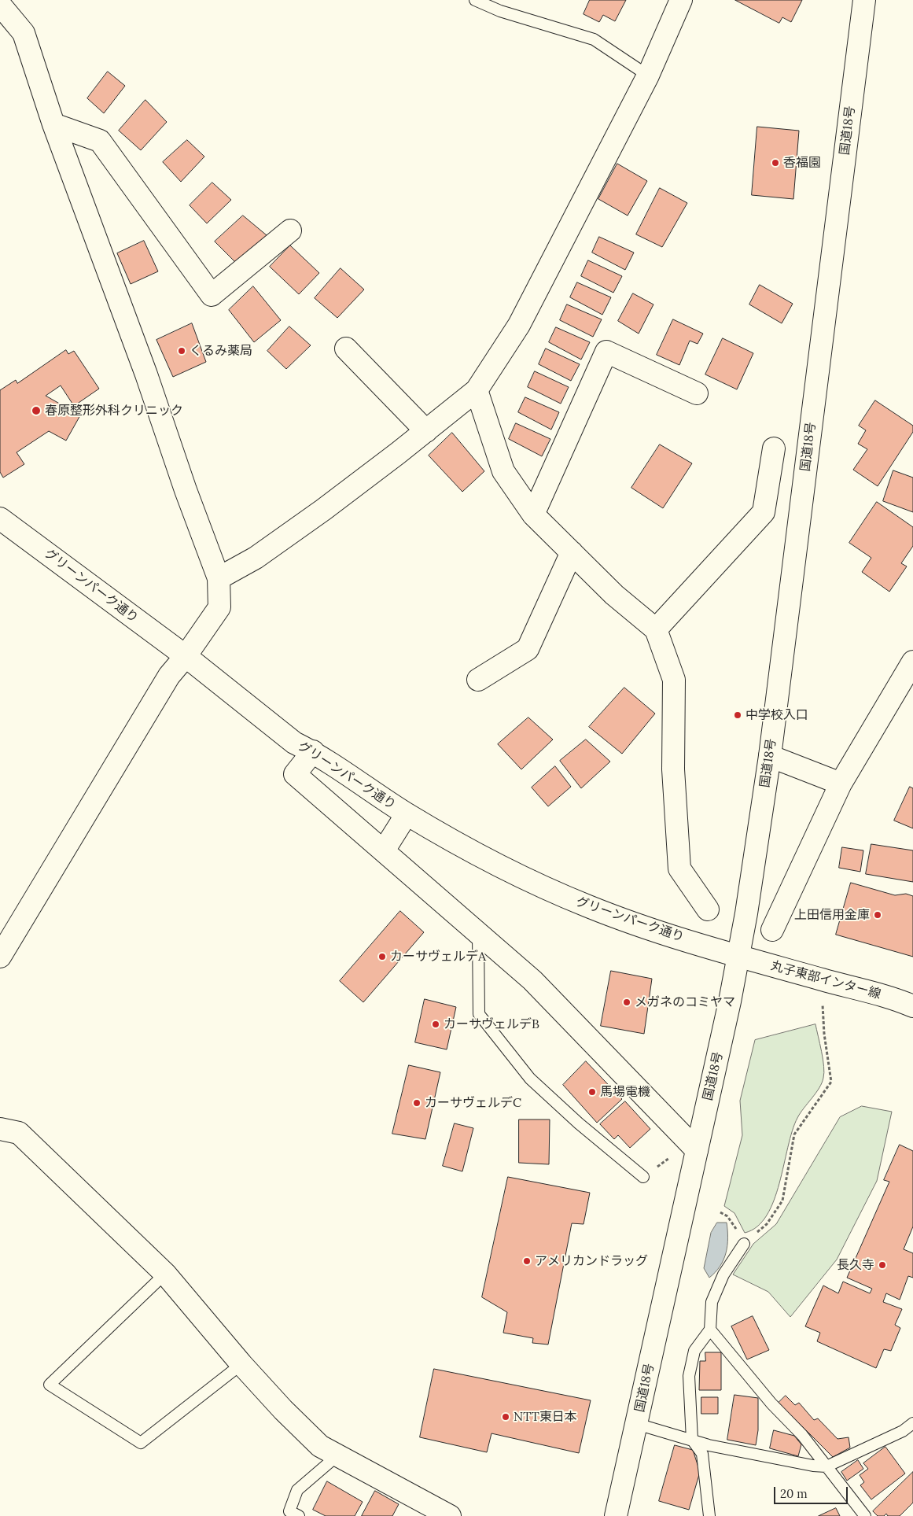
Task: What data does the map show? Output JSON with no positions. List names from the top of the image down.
{
  "streets": {
    "main road": ["国道18号", "グリーンパーク通り", "丸子東部インター線"]
  },
  "crossings": [
    ["国道18号", "グリーンパーク通り"],
    ["国道18号", "丸子東部インター線"],
    ["グリーンパーク通り", "丸子東部インター線"]
  ],
  "places": [
    "香福園",
    "くるみ薬局",
    "春原整形外科クリニック",
    "中学校入口",
    "上田信用金庫",
    "カーサヴェルデA",
    "メガネのコミヤマ",
    "カーサヴェルデB",
    "馬場電機",
    "カーサヴェルデC",
    "アメリカンドラッグ",
    "長久寺",
    "NTT東日本"
  ],
  "scale_bar": "20 m"
}
